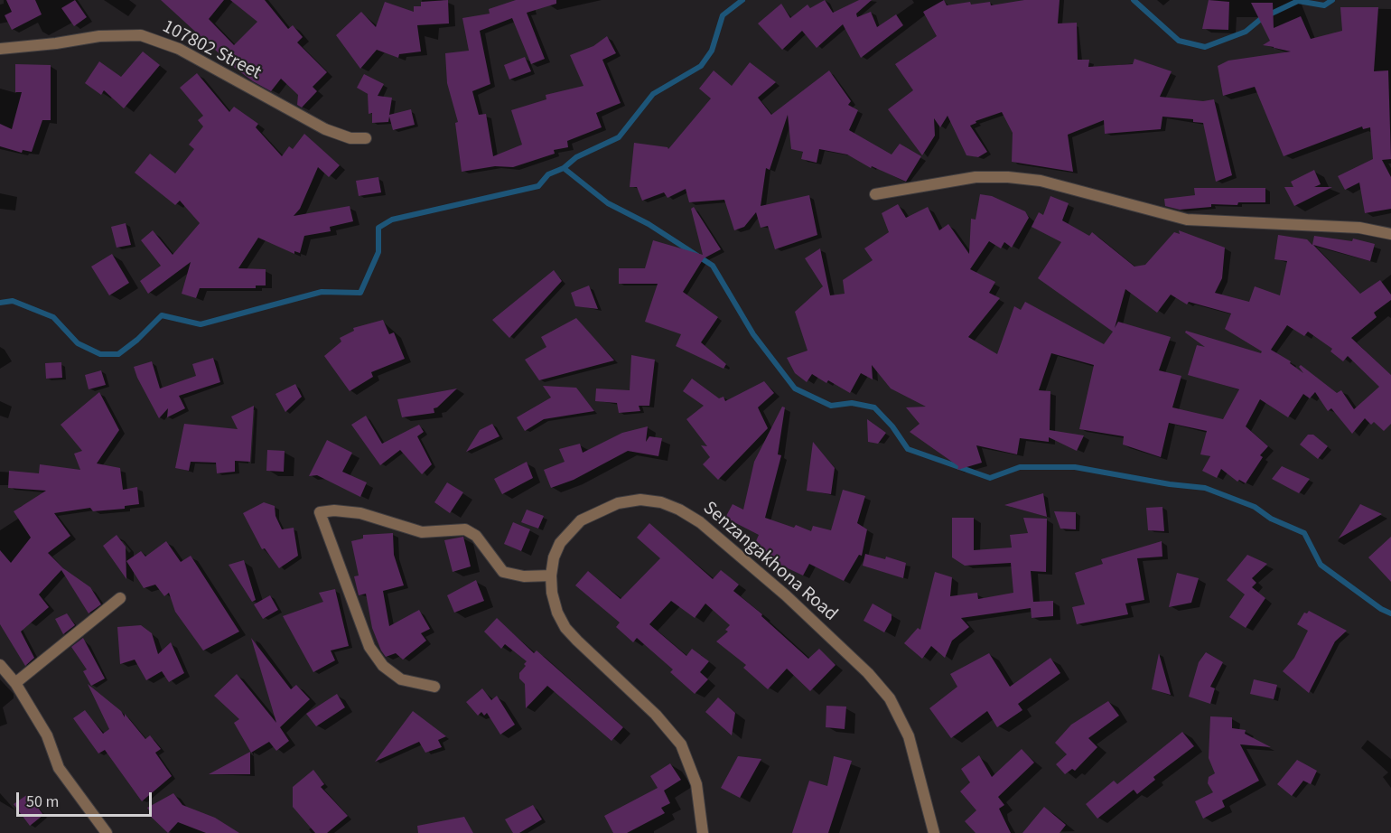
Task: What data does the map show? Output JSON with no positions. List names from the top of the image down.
{
  "streets": {
    "street": ["107802 Street", "Senzangakhona Road"]
  },
  "scale_bar": "50 m"
}
